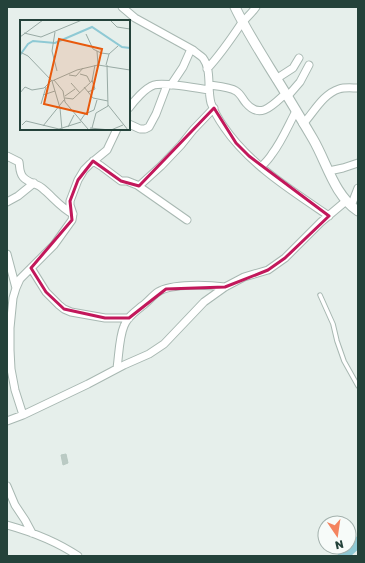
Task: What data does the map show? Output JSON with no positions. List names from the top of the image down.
{
  "north": "bottom"
}
